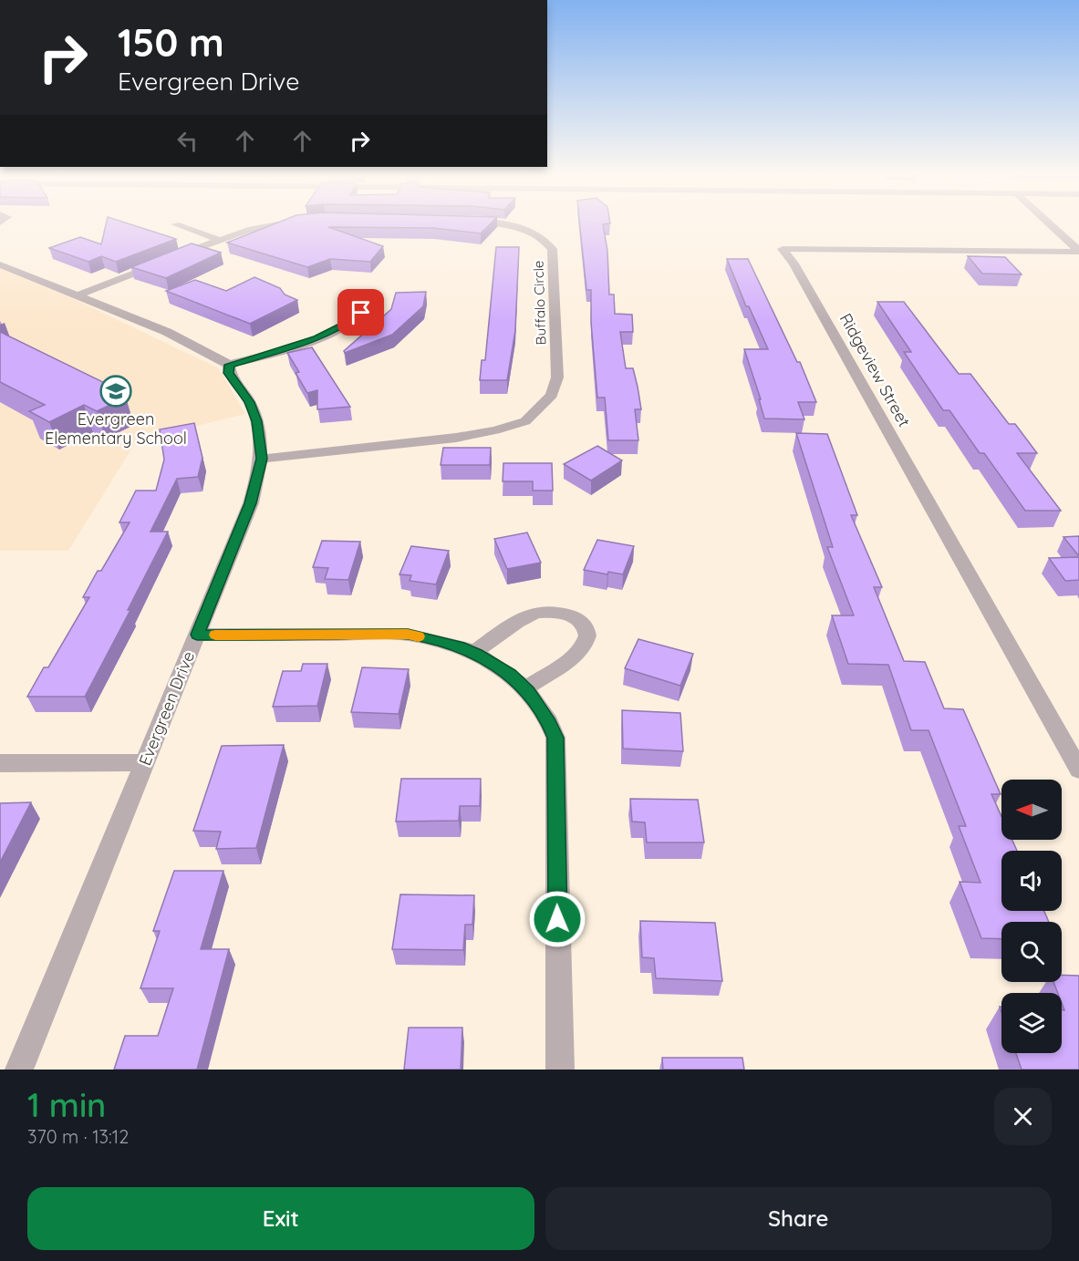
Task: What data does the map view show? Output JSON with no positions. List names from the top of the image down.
{
  "streets": {
    "street": ["Buffalo Circle", "Ridgeview Street", "Evergreen Drive"]
  },
  "crossings": [
    ["Buffalo Circle", "Evergreen Drive"]
  ],
  "places": {
    "school or university": ["Evergreen Elementary School"]
  },
  "north": "left",
  "page": {
    "turn": ["150 m", "Evergreen Drive"],
    "heading": ["1 min", "370 m · 13:12"],
    "buttons": ["Exit", "Share"]
  }
}
